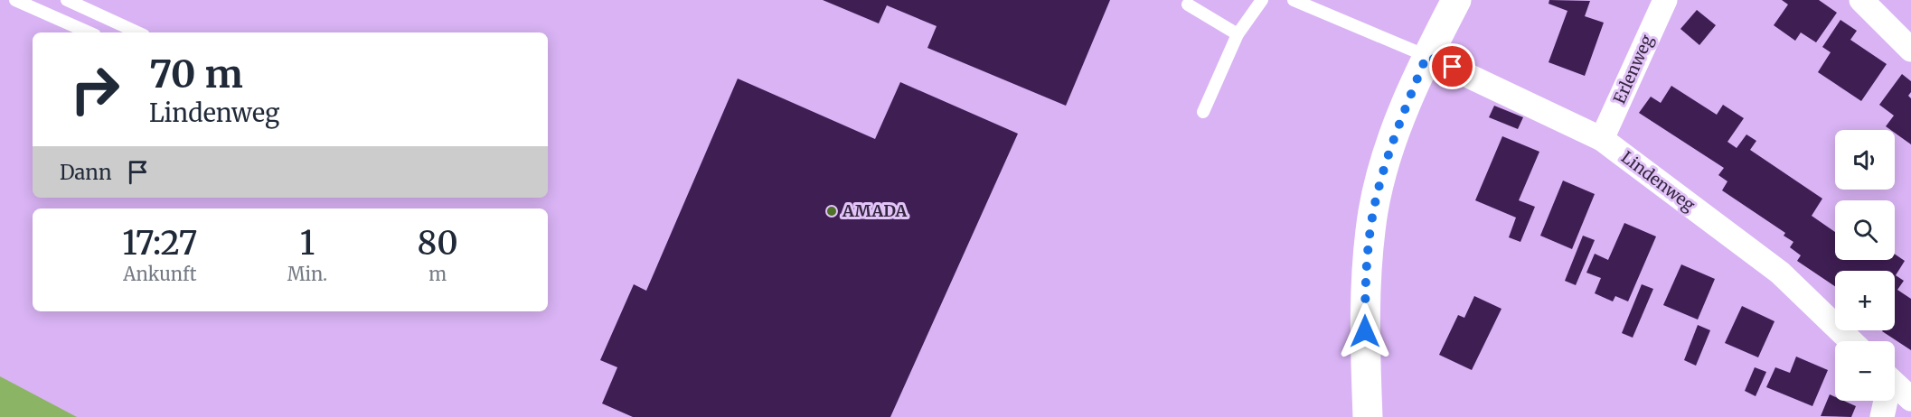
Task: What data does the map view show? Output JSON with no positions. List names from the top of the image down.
{
  "streets": {
    "street": ["Erlenweg", "Lindenweg"]
  },
  "crossings": [
    ["Erlenweg", "Lindenweg"]
  ],
  "places": ["AMADA"],
  "page": {
    "turn": ["70 m", "Lindenweg"],
    "map_buttons": ["+", "−"],
    "then": "Dann",
    "eta": [
      "17:27",
      "Ankunft",
      "1",
      "Min.",
      "80",
      "m"
    ]
  }
}
